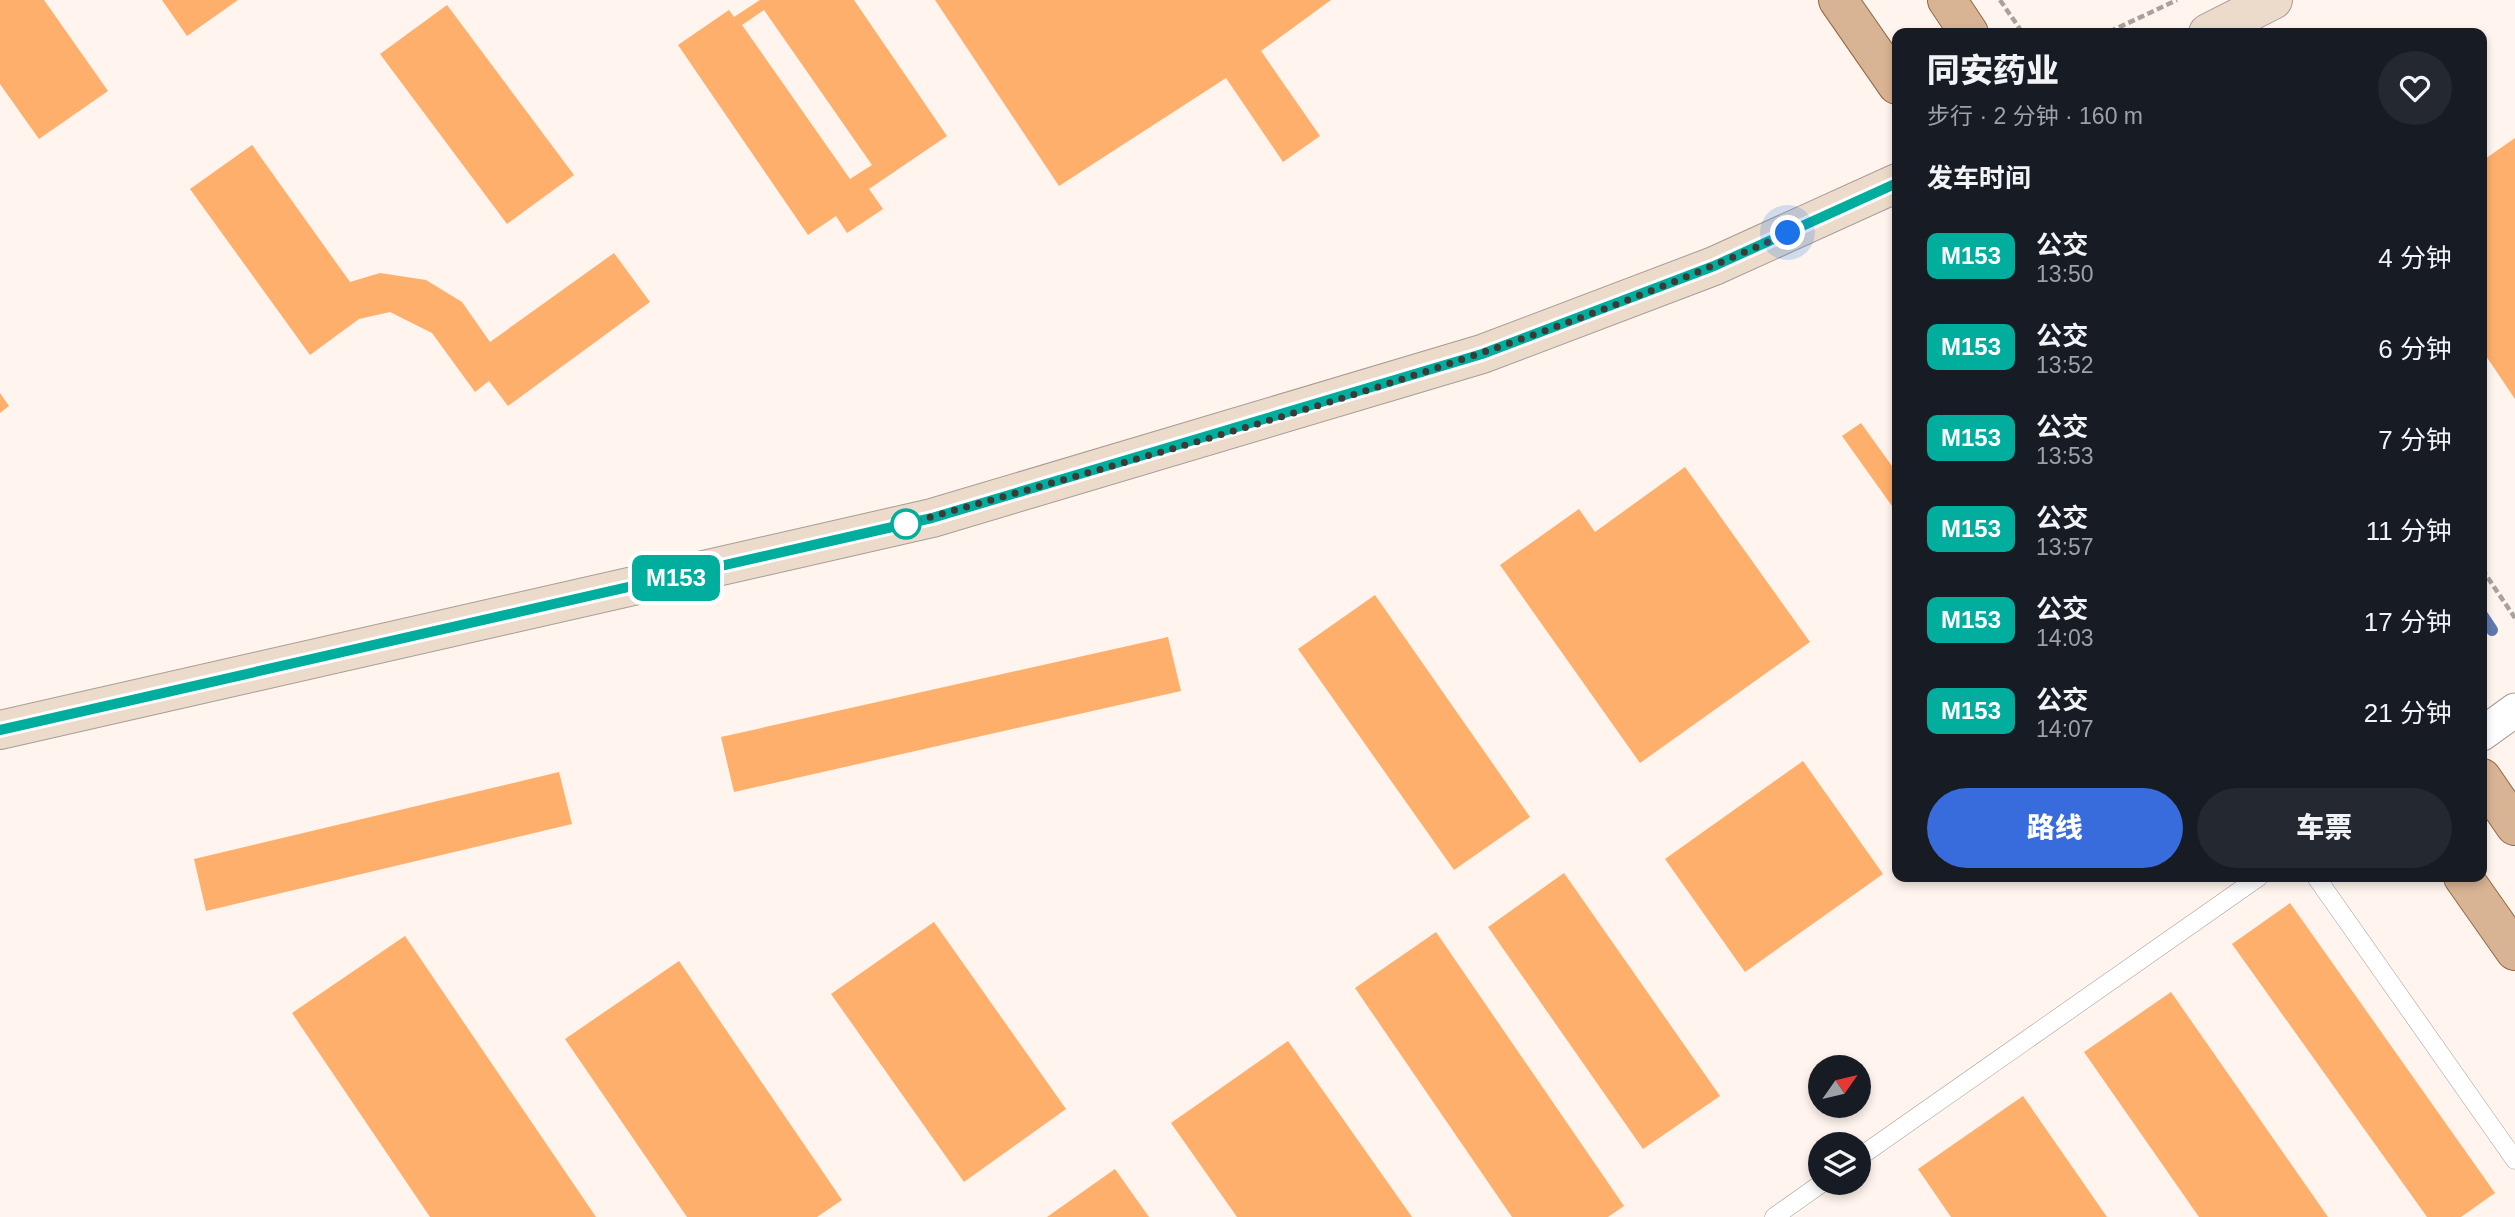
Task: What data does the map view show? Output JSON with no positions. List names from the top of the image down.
{
  "lines": ["bus line M153"],
  "north": "top right",
  "page": {
    "on_map": "M153",
    "heading": [
      ["同安药业", "步行 · 2 分钟 · 160 m"],
      "发车时间"
    ],
    "list": [
      {
        "mark": "M153",
        "name": "公交",
        "note": "13:50",
        "value": "4 分钟"
      },
      {
        "mark": "M153",
        "name": "公交",
        "note": "13:52",
        "value": "6 分钟"
      },
      {
        "mark": "M153",
        "name": "公交",
        "note": "13:53",
        "value": "7 分钟"
      },
      {
        "mark": "M153",
        "name": "公交",
        "note": "13:57",
        "value": "11 分钟"
      },
      {
        "mark": "M153",
        "name": "公交",
        "note": "14:03",
        "value": "17 分钟"
      },
      {
        "mark": "M153",
        "name": "公交",
        "note": "14:07",
        "value": "21 分钟"
      }
    ],
    "buttons": ["路线", "车票"]
  }
}
